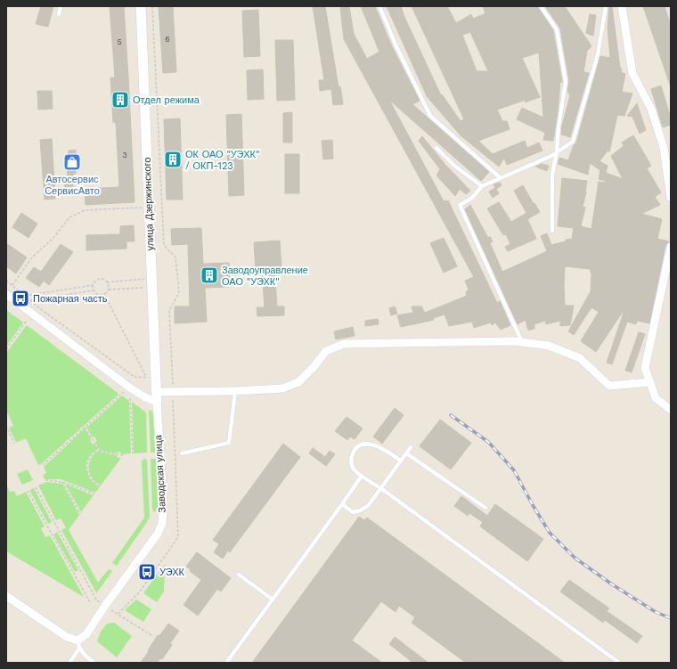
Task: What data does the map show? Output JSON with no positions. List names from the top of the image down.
{
  "streets": {
    "street": ["улица Дзержинского", "Заводская улица"]
  },
  "crossings": [
    ["улица Дзержинского", "Заводская улица"]
  ],
  "places": {
    "building": ["Отдел режима", "ОК ОАО \"УЭХК\" / ОКП-123", "Заводоуправление ОАО \"УЭХК\""],
    "shop": ["Автосервис СервисАвто"],
    "bus stop": ["Пожарная часть", "УЭХК"]
  },
  "house_numbers": ["6", "5", "3"]
}
